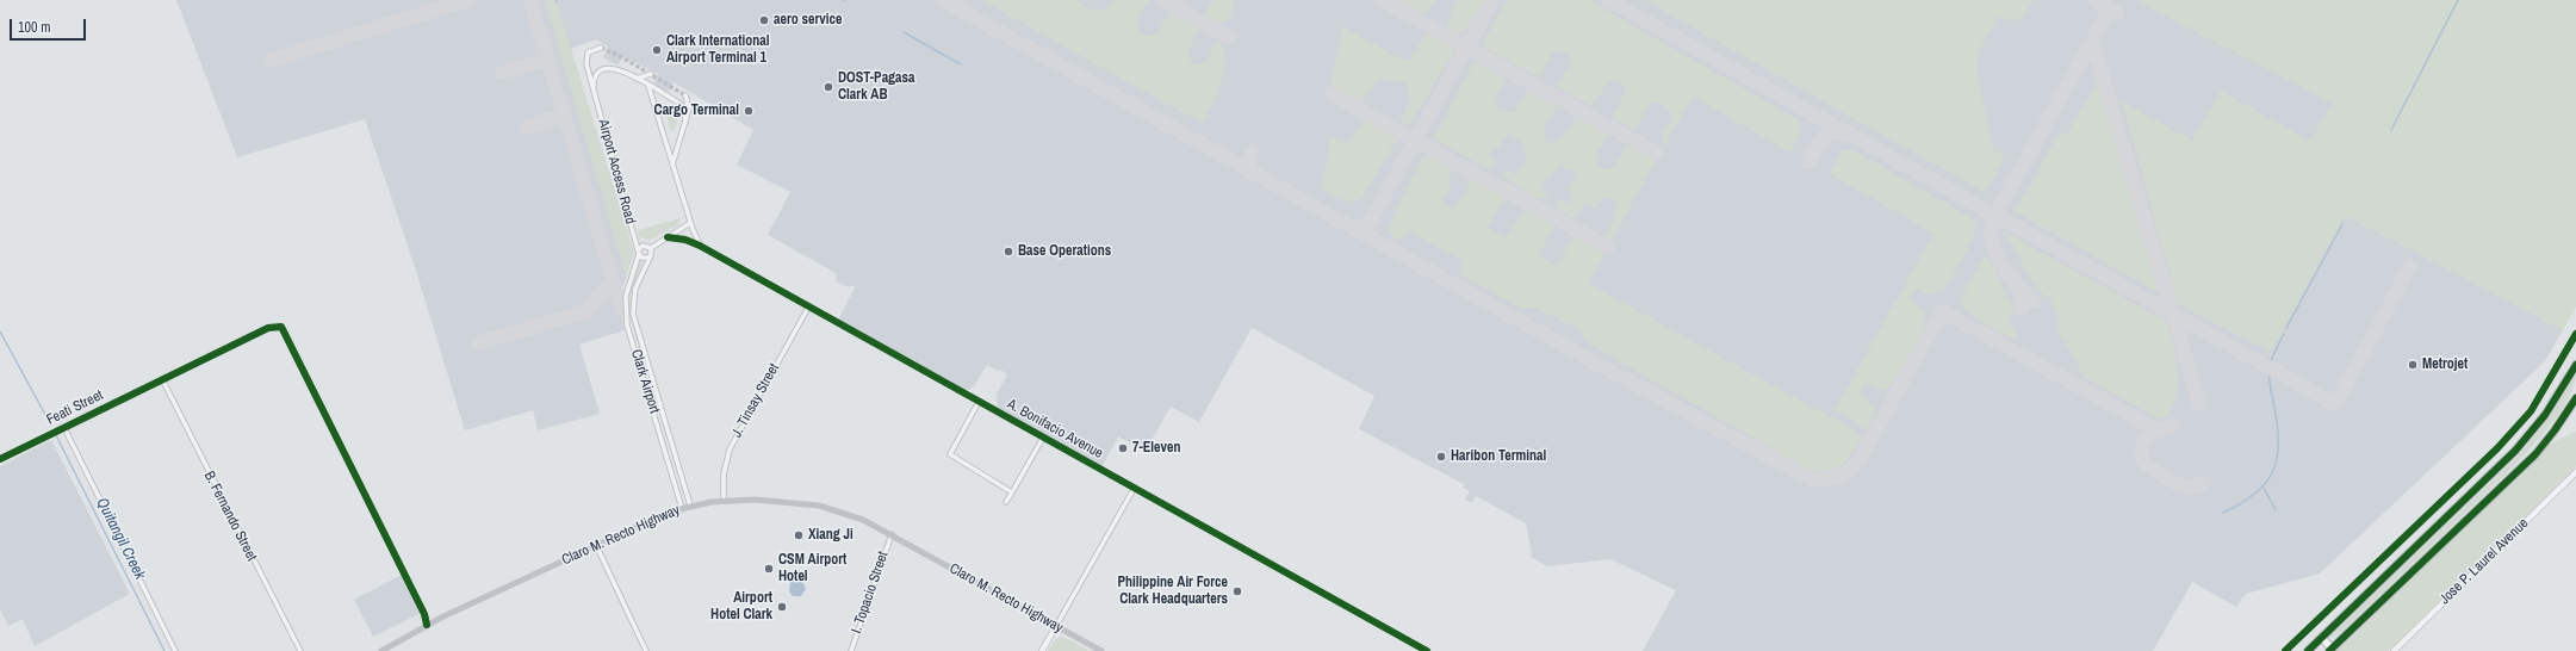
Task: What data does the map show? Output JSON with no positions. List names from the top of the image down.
{
  "streets": {
    "main road": ["Claro M. Recto Highway"],
    "street": [
      "Airport Access Road",
      "Clark Airport",
      "J. Tinsay Street",
      "Feati Street",
      "A. Bonifacio Avenue",
      "B. Fernando Street",
      "Jose P. Laurel Avenue",
      "I. Topacio Street"
    ]
  },
  "crossings": [
    ["Airport Access Road", "Clark Airport"],
    ["Clark Airport", "Claro M. Recto Highway"],
    ["J. Tinsay Street", "A. Bonifacio Avenue"],
    ["J. Tinsay Street", "Claro M. Recto Highway"],
    ["Feati Street", "B. Fernando Street"],
    ["Feati Street", "Claro M. Recto Highway"],
    ["Claro M. Recto Highway", "I. Topacio Street"]
  ],
  "water": ["Quitangil Creek"],
  "places": [
    "aero service",
    "Clark International Airport Terminal 1",
    "DOST-Pagasa Clark AB",
    "Cargo Terminal",
    "Base Operations",
    "Metrojet",
    "7-Eleven",
    "Haribon Terminal",
    "Xiang Ji",
    "CSM Airport Hotel",
    "Philippine Air Force Clark Headquarters",
    "Airport Hotel Clark"
  ],
  "scale_bar": "100 m"
}
